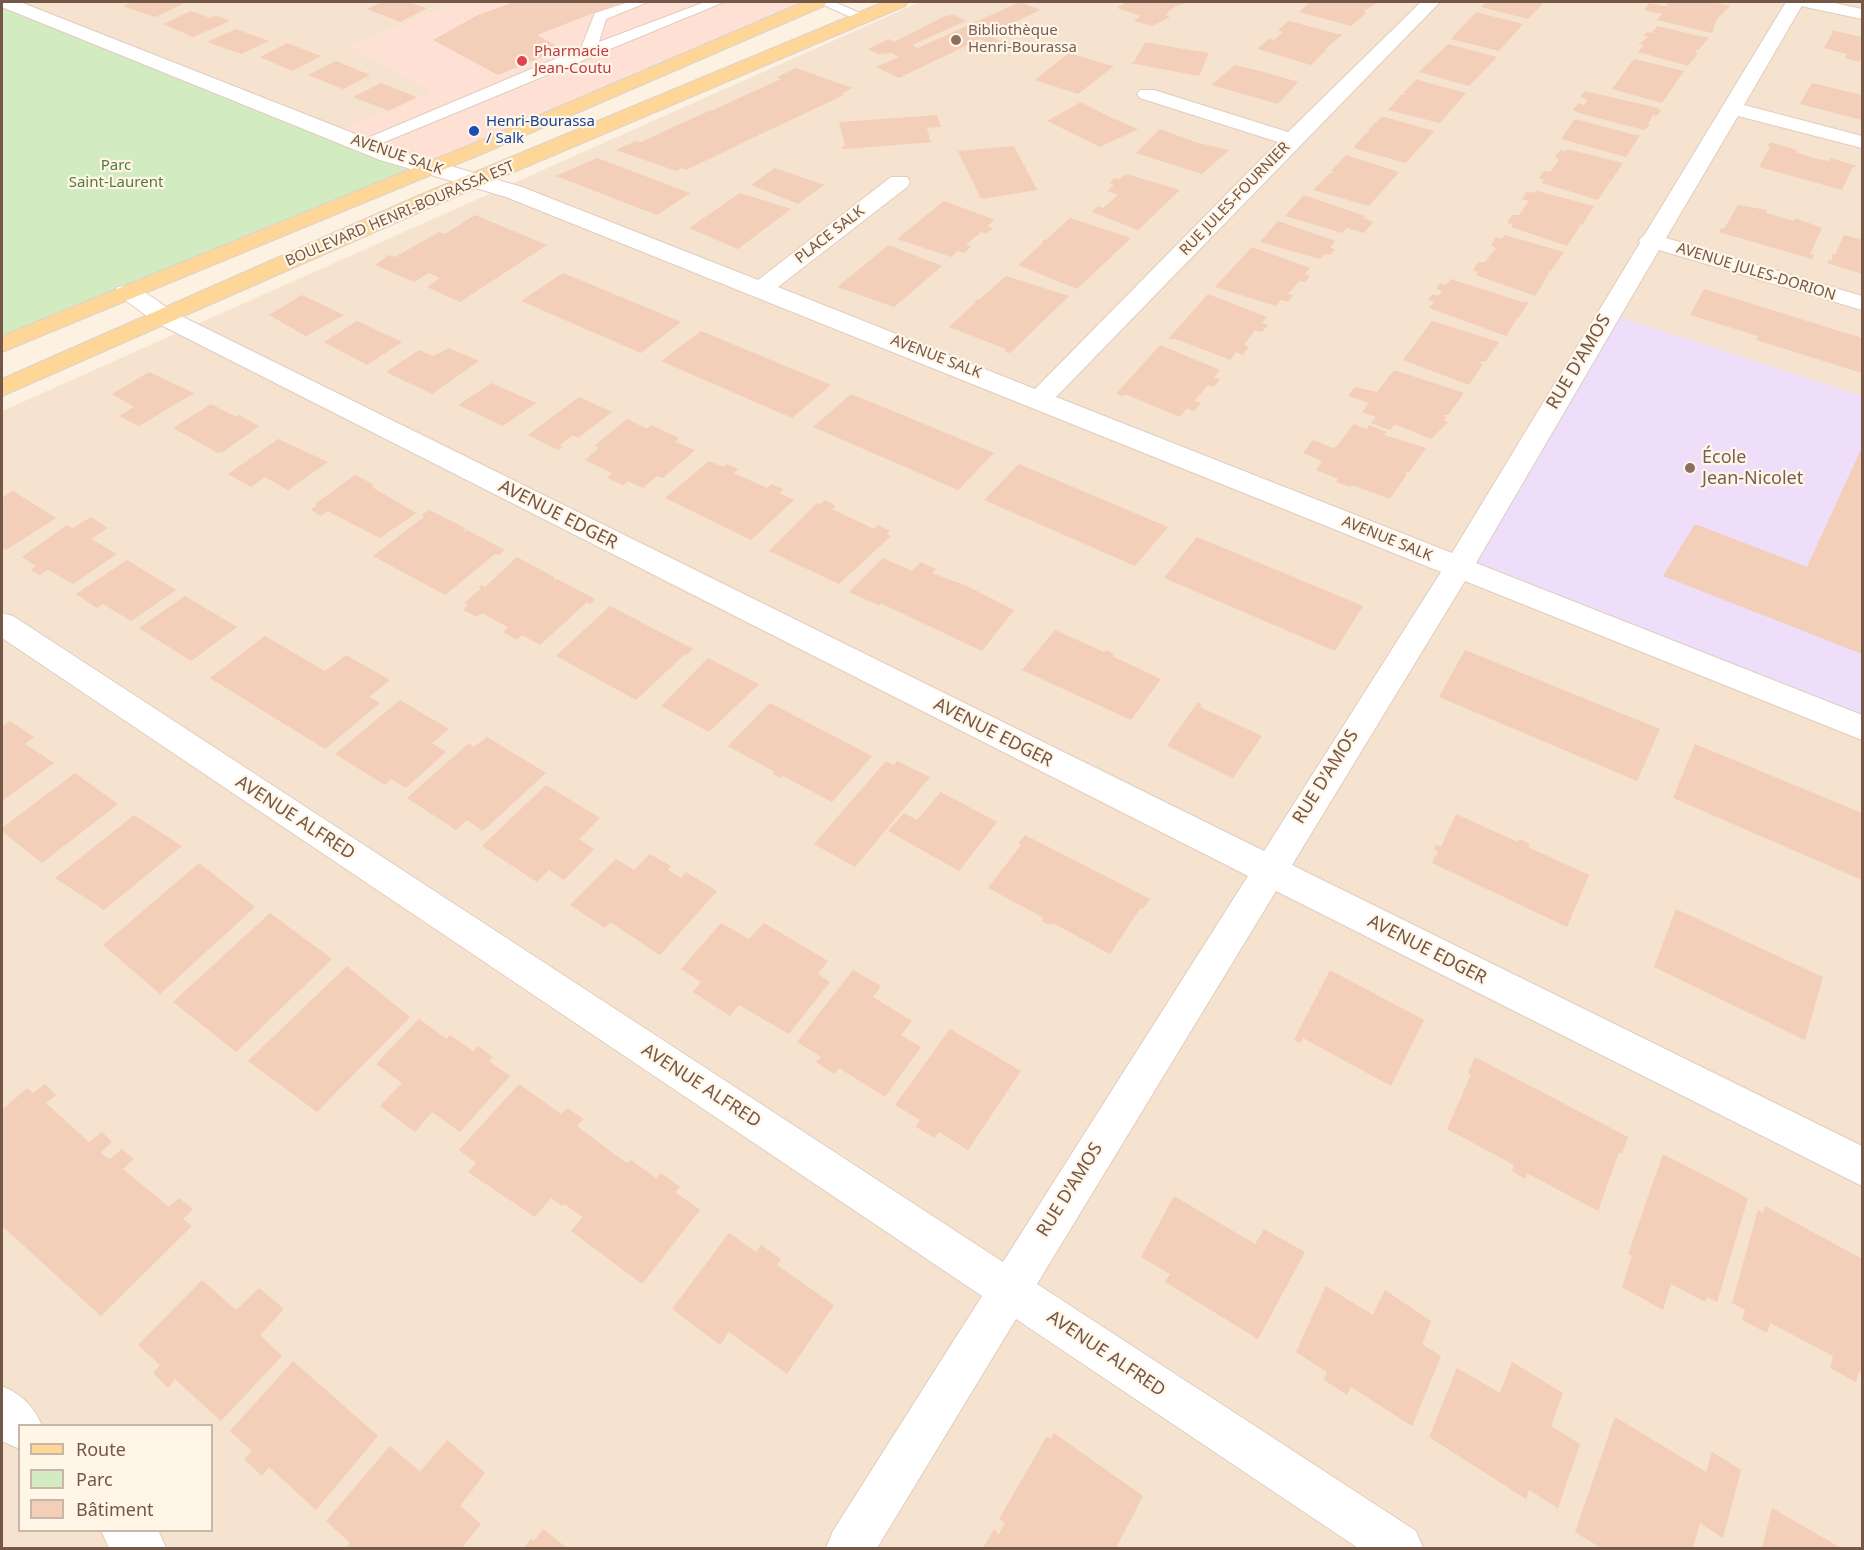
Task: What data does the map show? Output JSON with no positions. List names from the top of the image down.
{
  "streets": {
    "main road": ["BOULEVARD HENRI-BOURASSA EST"],
    "street": [
      "AVENUE SALK",
      "RUE JULES-FOURNIER",
      "PLACE SALK",
      "AVENUE JULES-DORION",
      "RUE D'AMOS",
      "AVENUE EDGER",
      "AVENUE ALFRED"
    ]
  },
  "crossings": [
    ["AVENUE SALK", "RUE JULES-FOURNIER"],
    ["AVENUE SALK", "BOULEVARD HENRI-BOURASSA EST"],
    ["AVENUE SALK", "PLACE SALK"],
    ["AVENUE SALK", "RUE D'AMOS"],
    ["BOULEVARD HENRI-BOURASSA EST", "AVENUE EDGER"],
    ["AVENUE JULES-DORION", "RUE D'AMOS"],
    ["RUE D'AMOS", "AVENUE EDGER"],
    ["RUE D'AMOS", "AVENUE ALFRED"]
  ],
  "parks": ["Parc Saint-Laurent"],
  "places": [
    "Bibliothèque Henri-Bourassa",
    "Pharmacie Jean-Coutu",
    "Henri-Bourassa / Salk",
    "École Jean-Nicolet"
  ],
  "legend": ["Route", "Parc", "Bâtiment"]
}
